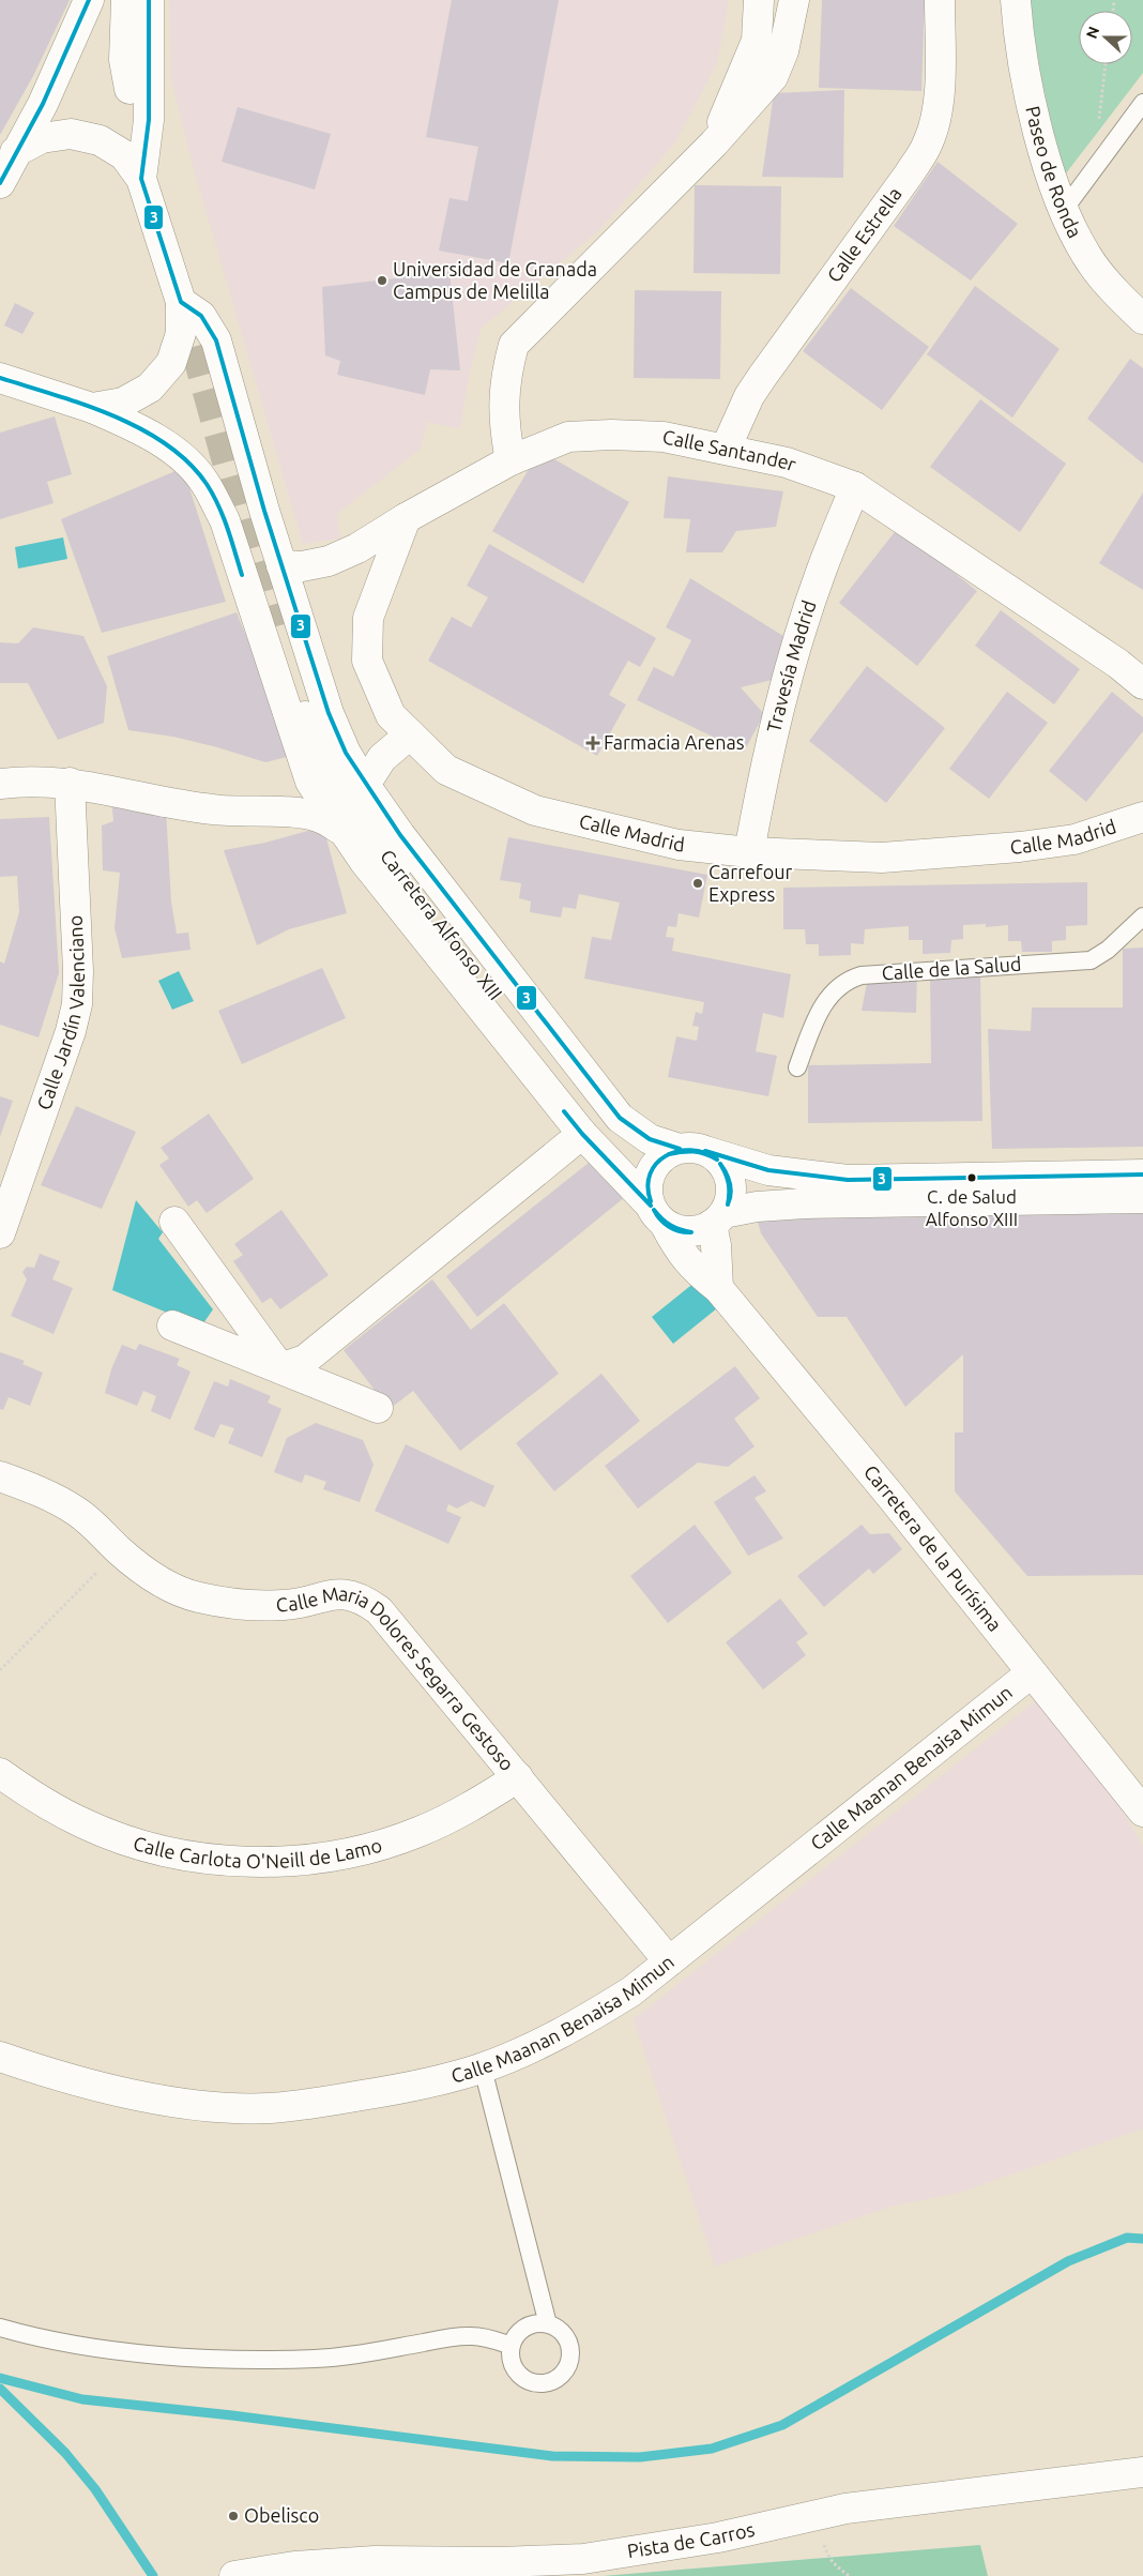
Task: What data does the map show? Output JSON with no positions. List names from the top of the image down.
{
  "streets": {
    "street": [
      "Paseo de Ronda",
      "Calle Estrella",
      "Calle Santander",
      "Travesía Madrid",
      "Calle Madrid",
      "Carretera Alfonso XIII",
      "Calle Jardín Valenciano",
      "Carretera de la Purísima",
      "Calle Maria Dolores Segarra Gestoso",
      "Calle Maanan Benaisa Mimun",
      "Calle Carlota O'Neill de Lamo",
      "Pista de Carros"
    ],
    "lane": ["Calle de la Salud"]
  },
  "crossings": [
    ["Calle Estrella", "Calle Santander"],
    ["Calle Santander", "Travesía Madrid"],
    ["Calle Santander", "Calle Madrid"],
    ["Calle Santander", "Carretera Alfonso XIII"],
    ["Travesía Madrid", "Calle Madrid"],
    ["Carretera Alfonso XIII", "Carretera de la Purísima"],
    ["Carretera de la Purísima", "Calle Maanan Benaisa Mimun"],
    ["Calle Maria Dolores Segarra Gestoso", "Calle Maanan Benaisa Mimun"],
    ["Calle Maria Dolores Segarra Gestoso", "Calle Carlota O'Neill de Lamo"]
  ],
  "places": {
    "other": [
      "Universidad de Granada Campus de Melilla",
      "Carrefour Express",
      "C. de Salud Alfonso XIII",
      "Obelisco"
    ],
    "health": ["Farmacia Arenas"]
  },
  "lines": ["transit line 3"],
  "north": "left"
}
